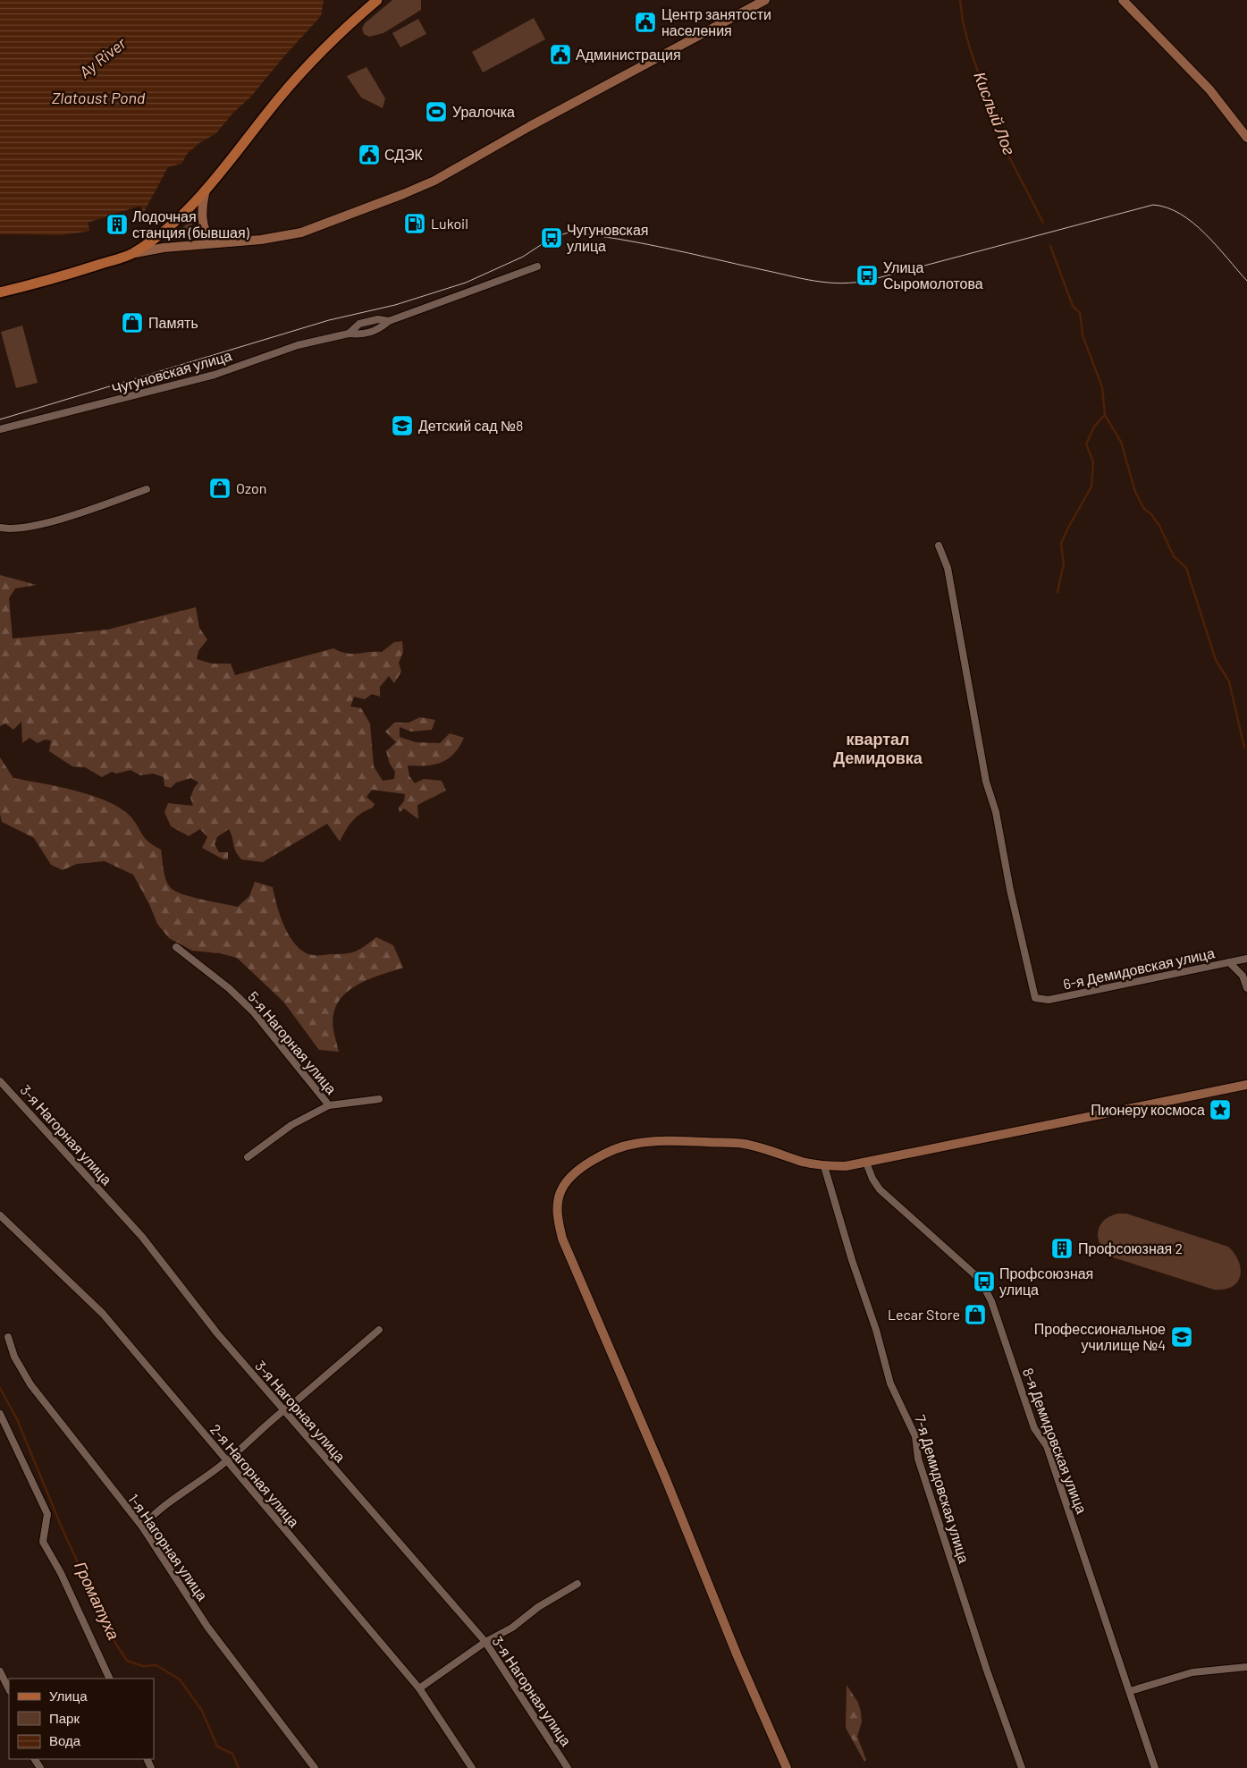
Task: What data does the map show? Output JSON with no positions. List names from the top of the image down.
{
  "streets": {
    "street": [
      "Чугуновская улица",
      "6-я Демидовская улица",
      "5-я Нагорная улица",
      "3-я Нагорная улица",
      "8-я Демидовская улица",
      "2-я Нагорная улица",
      "7-я Демидовская улица",
      "1-я Нагорная улица"
    ]
  },
  "districts": ["квартал Демидовка"],
  "water": [
    "Ay River",
    "Zlatoust Pond",
    "Кислый Лог",
    "Громатуха"
  ],
  "places": {
    "public building": ["Центр занятости населения", "Администрация", "СДЭК"],
    "sports": ["Уралочка"],
    "fuel station": ["Lukoil"],
    "building": ["Лодочная станция (бывшая)", "Профсоюзная 2"],
    "bus stop": ["Чугуновская улица", "Улица Сыромолотова", "Профсоюзная улица"],
    "shop": ["Память", "Ozon", "Lecar Store"],
    "school or university": ["Детский сад №8", "Профессиональное училище №4"],
    "place": ["Пионеру космоса"]
  },
  "legend": ["Улица", "Парк", "Вода"]
}
